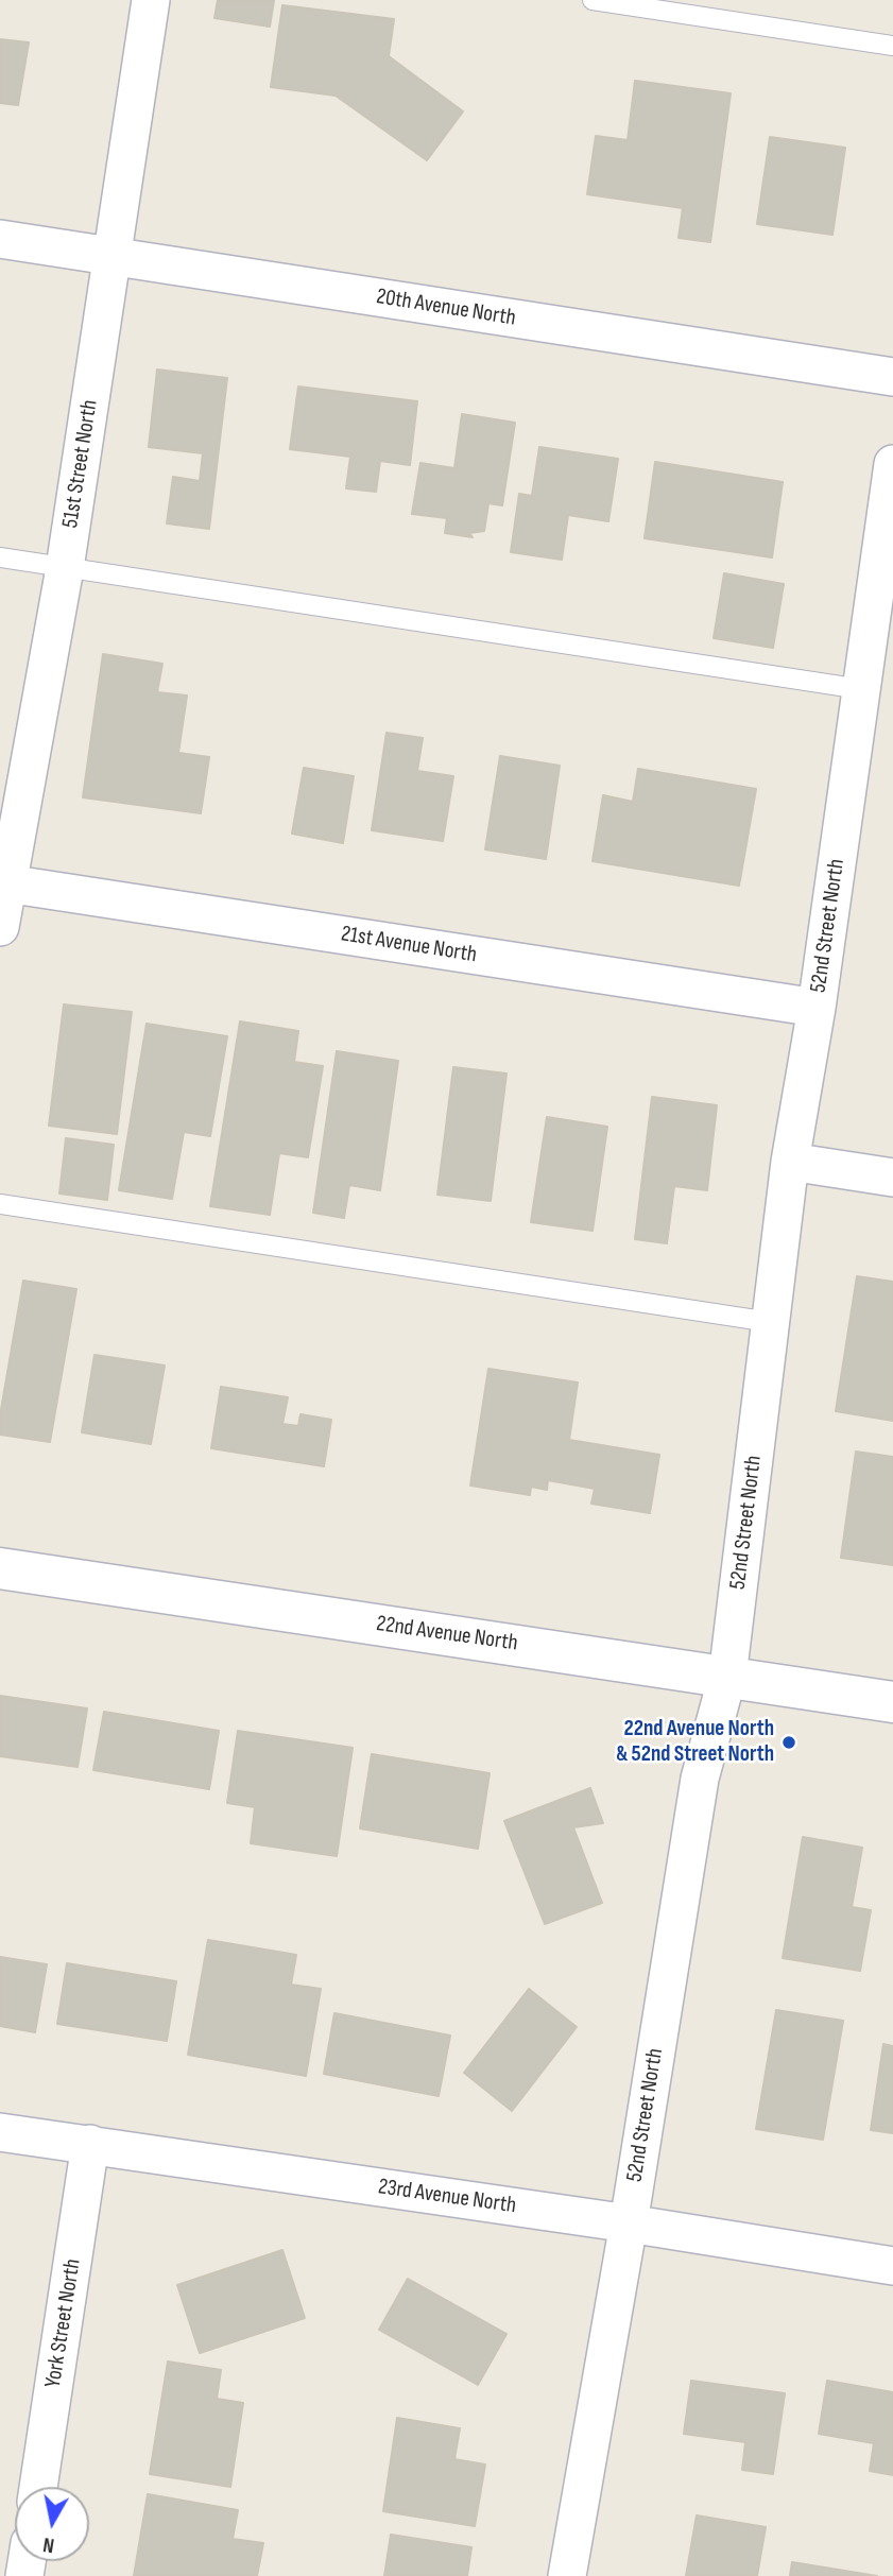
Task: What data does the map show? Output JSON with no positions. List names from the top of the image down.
{
  "streets": {
    "main road": ["22nd Avenue North"],
    "street": [
      "20th Avenue North",
      "51st Street North",
      "52nd Street North",
      "21st Avenue North",
      "23rd Avenue North",
      "York Street North"
    ]
  },
  "crossings": [
    ["20th Avenue North", "51st Street North"],
    ["51st Street North", "21st Avenue North"],
    ["52nd Street North", "21st Avenue North"],
    ["52nd Street North", "22nd Avenue North"],
    ["52nd Street North", "23rd Avenue North"],
    ["23rd Avenue North", "York Street North"]
  ],
  "places": ["22nd Avenue North & 52nd Street North"],
  "north": "bottom"
}
